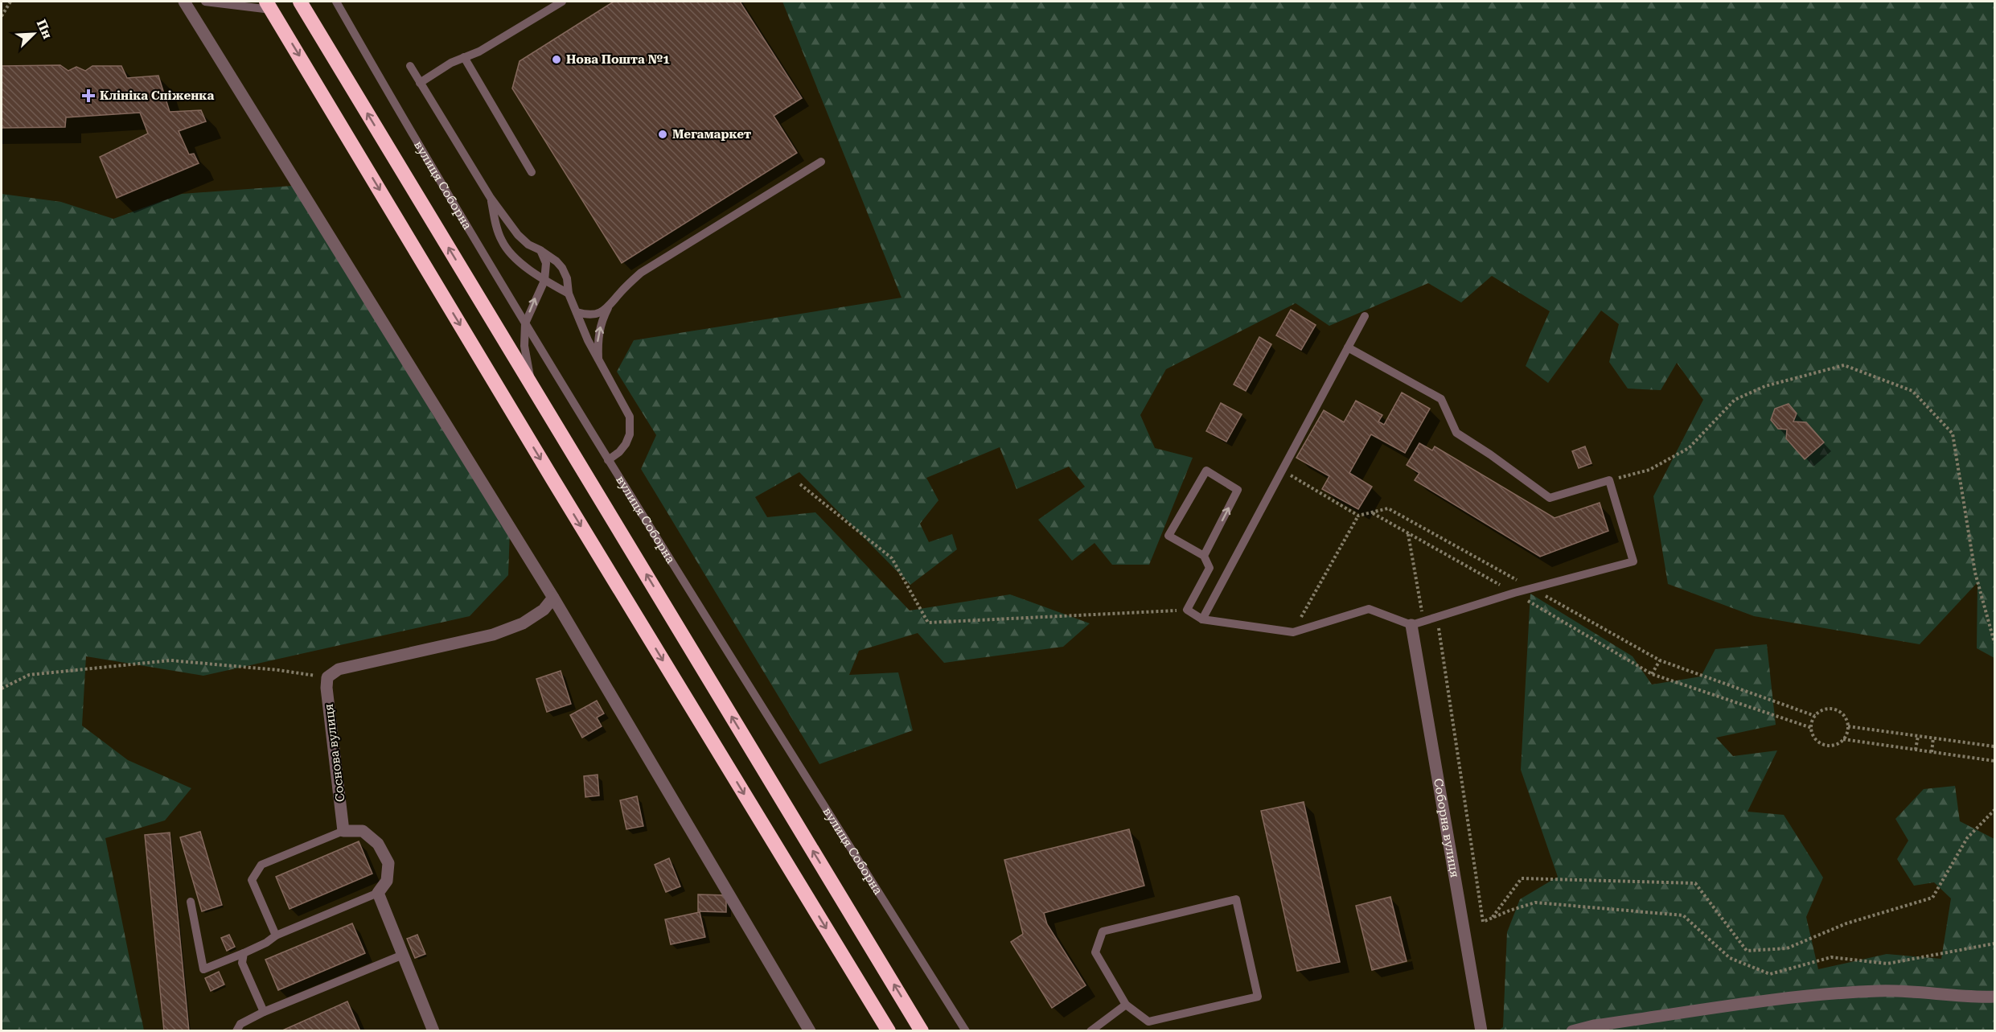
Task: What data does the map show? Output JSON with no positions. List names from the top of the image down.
{
  "streets": {
    "street": ["Соснова вулиця", "Соборна вулиця"],
    "lane": ["вулиця Соборна"]
  },
  "places": {
    "other": ["Нова Пошта №1", "Мегамаркет"],
    "health": ["Клініка Спіженка"]
  },
  "north": "top right"
}
